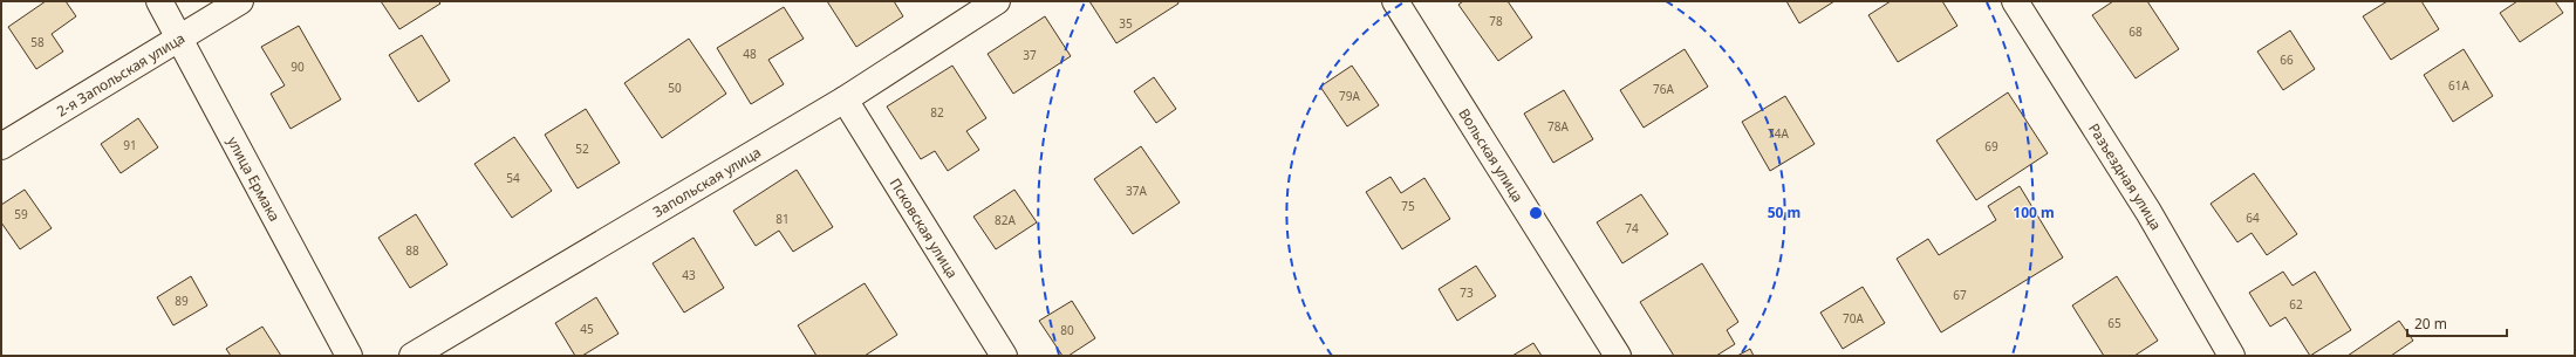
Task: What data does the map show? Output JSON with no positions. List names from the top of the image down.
{
  "streets": {
    "street": [
      "2-я Запольская улица",
      "Вольская улица",
      "Разъездная улица",
      "улица Ермака",
      "Запольская улица",
      "Псковская улица"
    ]
  },
  "crossings": [
    ["2-я Запольская улица", "улица Ермака"],
    ["Запольская улица", "Псковская улица"]
  ],
  "house_numbers": [
    "78",
    "35",
    "68",
    "58",
    "48",
    "37",
    "66",
    "90",
    "61А",
    "50",
    "76А",
    "79А",
    "82",
    "78А",
    "74А",
    "91",
    "69",
    "52",
    "54",
    "37А",
    "75",
    "59",
    "64",
    "81",
    "82А",
    "74",
    "88",
    "43",
    "73",
    "67",
    "89",
    "62",
    "70А",
    "65",
    "45",
    "80"
  ],
  "scale_bar": "20 m",
  "rings": ["50 m", "100 m"]
}
